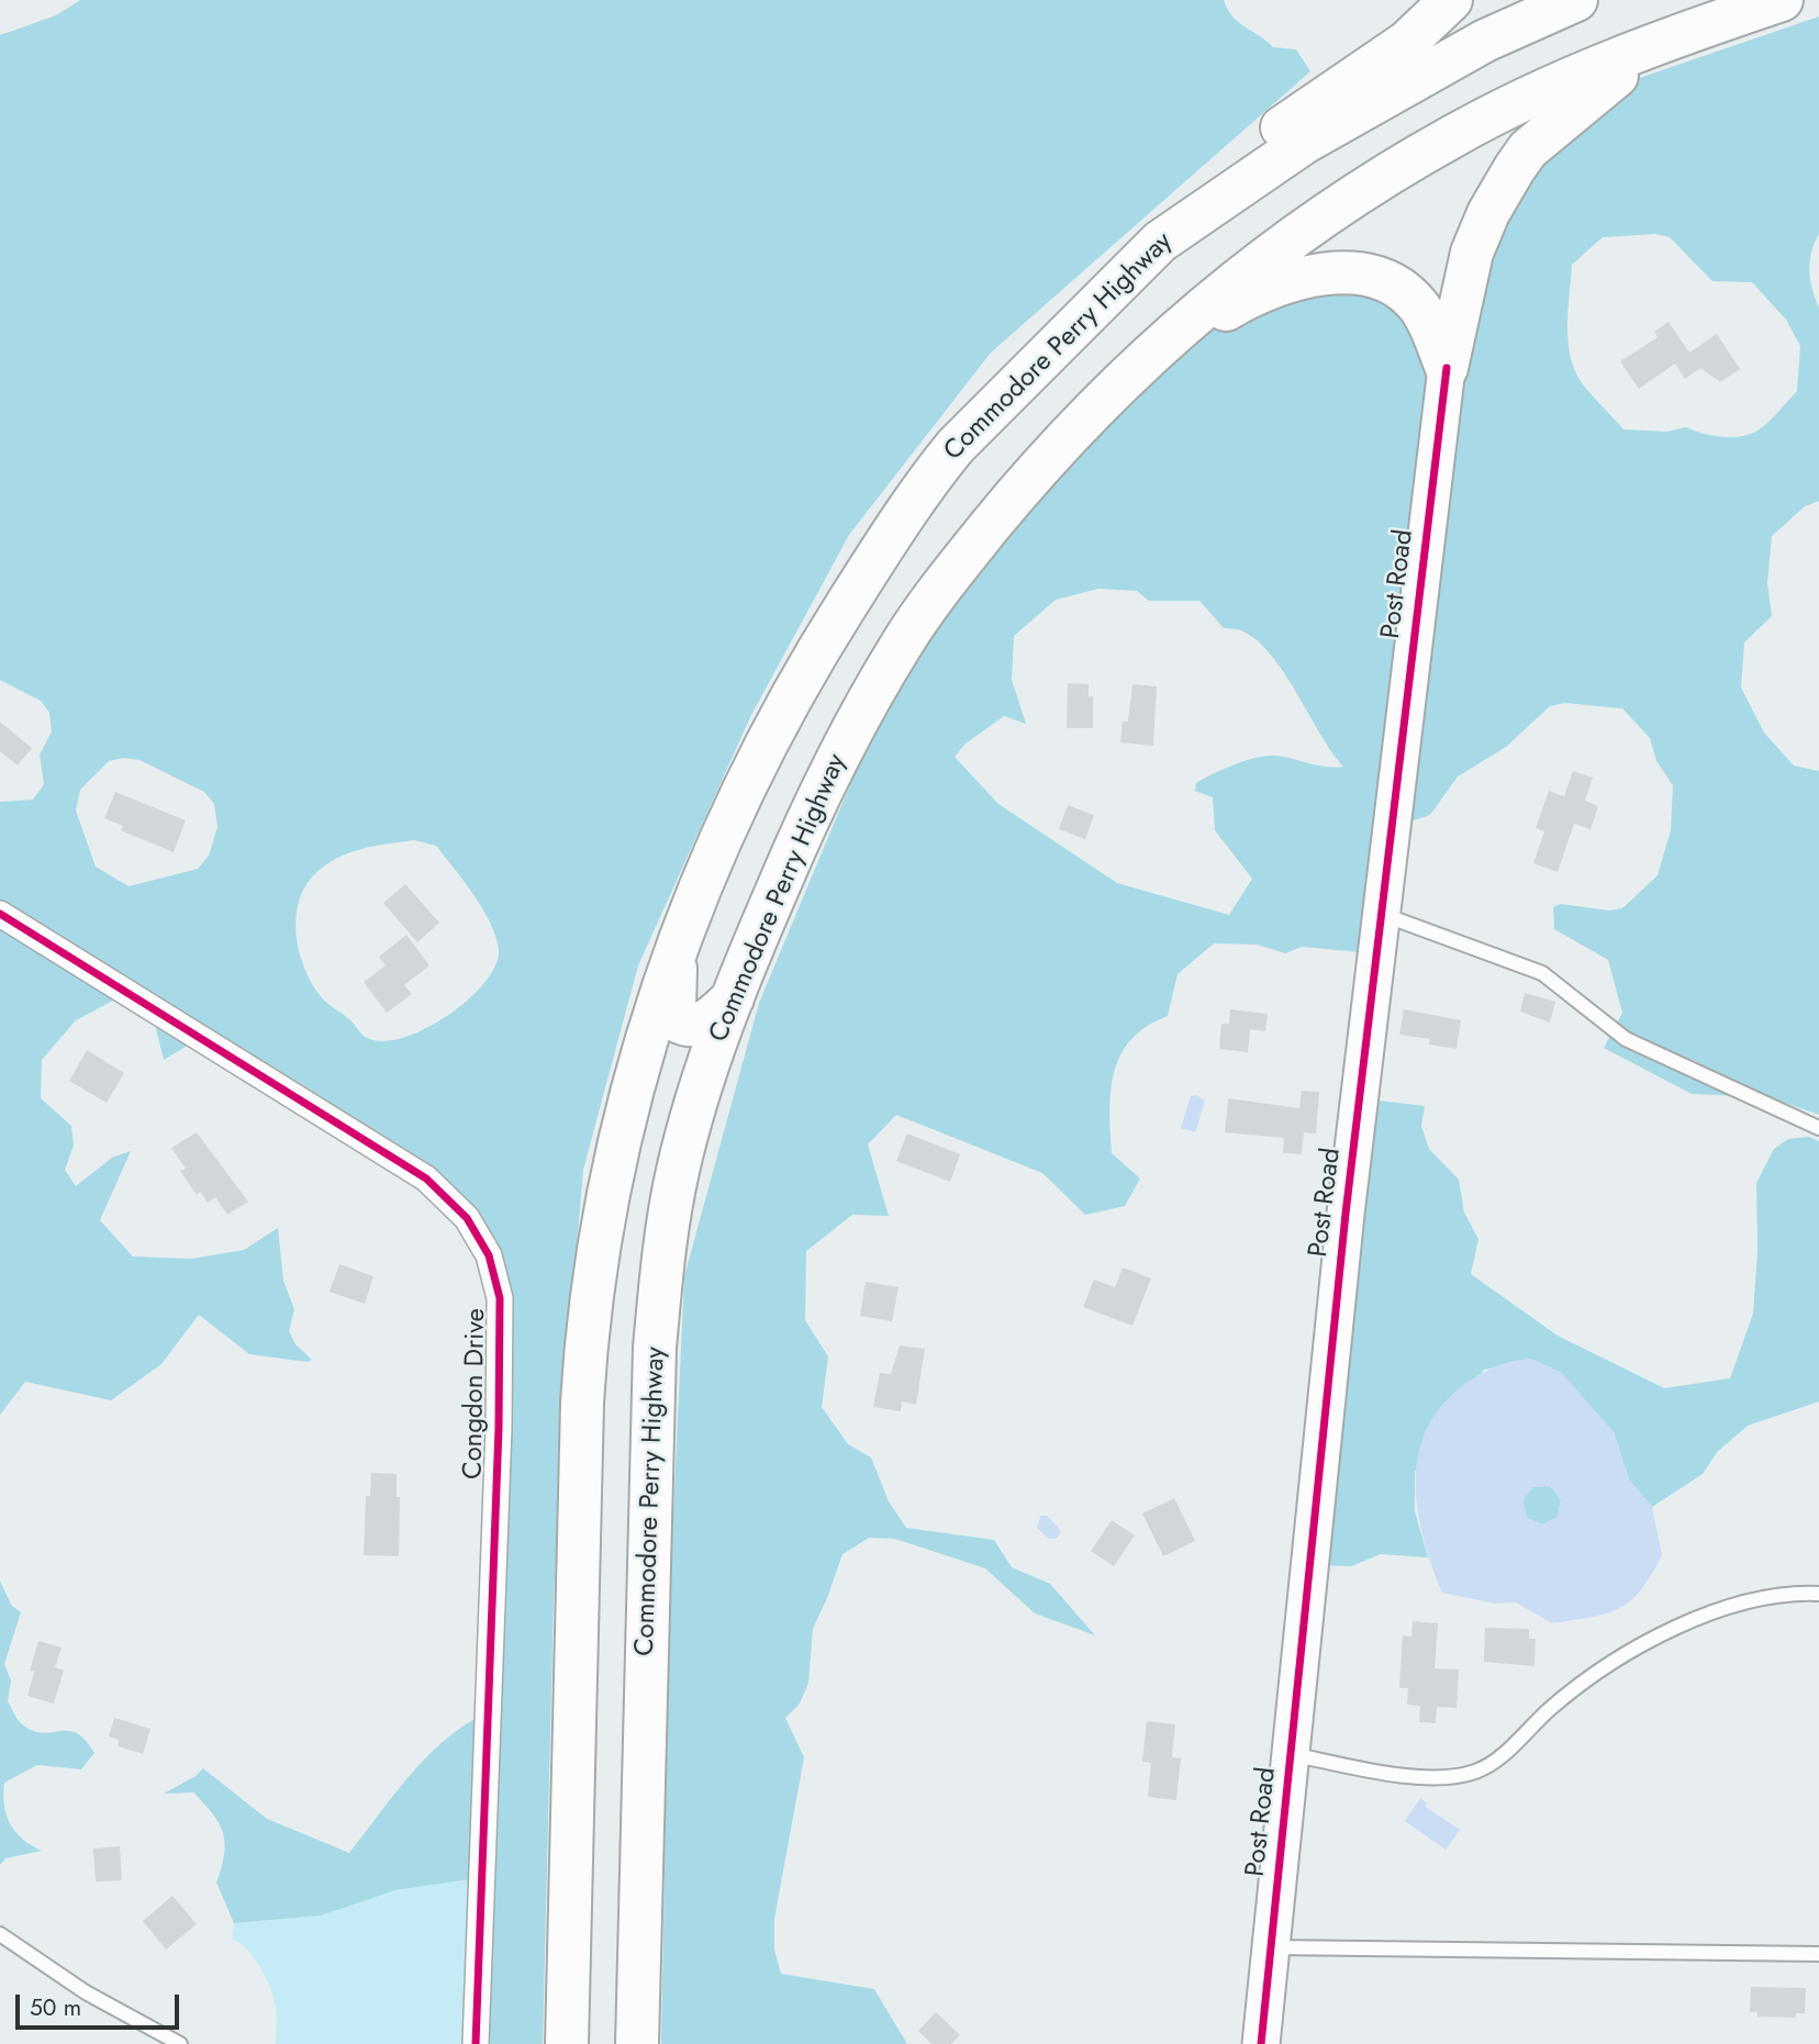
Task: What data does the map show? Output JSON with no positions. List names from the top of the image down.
{
  "streets": {
    "highway": ["Commodore Perry Highway"],
    "street": ["Post Road", "Congdon Drive"]
  },
  "scale_bar": "50 m"
}
